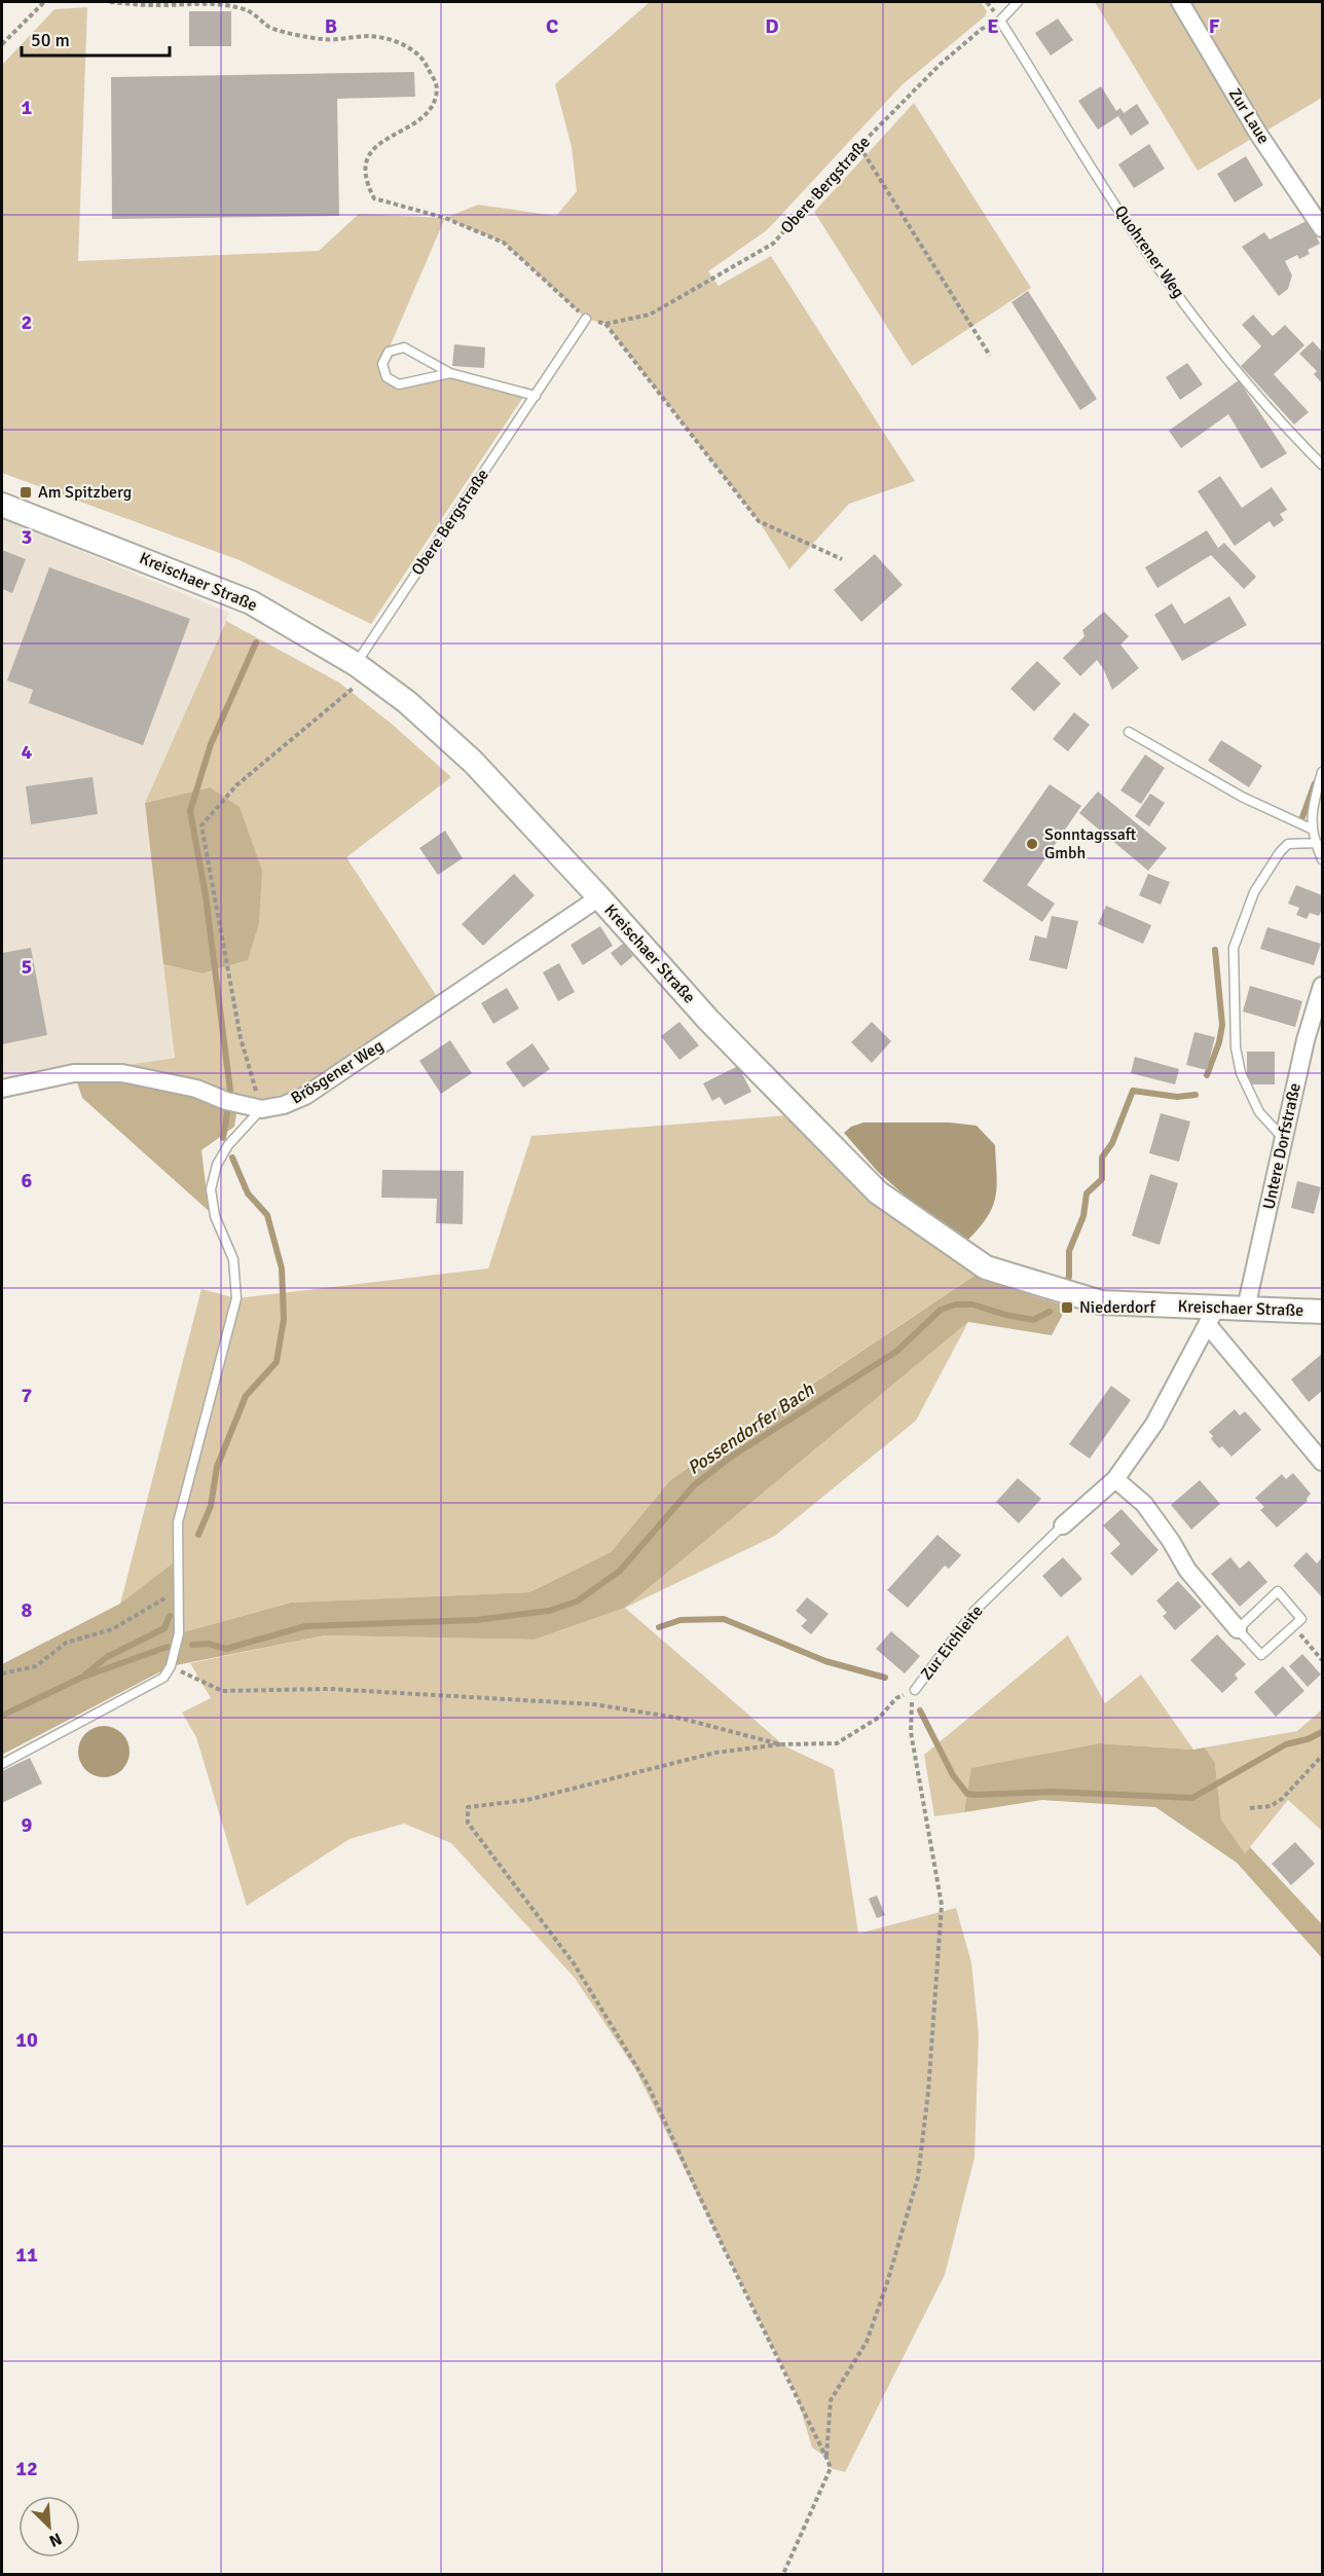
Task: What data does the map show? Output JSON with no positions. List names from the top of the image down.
{
  "streets": {
    "main road": ["Kreischaer Straße"],
    "street": [
      "Zur Laue",
      "Brösgener Weg",
      "Untere Dorfstraße",
      "Zur Eichleite"
    ],
    "lane": ["Obere Bergstraße", "Quohrener Weg"]
  },
  "crossings": [
    ["Obere Bergstraße", "Quohrener Weg"],
    ["Obere Bergstraße", "Kreischaer Straße"],
    ["Kreischaer Straße", "Brösgener Weg"],
    ["Kreischaer Straße", "Untere Dorfstraße"],
    ["Kreischaer Straße", "Zur Eichleite"]
  ],
  "water": ["Possendorfer Bach"],
  "places": {
    "transit": ["Am Spitzberg", "Niederdorf"],
    "other": ["Sonntagssaft Gmbh"]
  },
  "scale_bar": "50 m",
  "north": "bottom right",
  "grid": {
    "columns": [
      "B",
      "C",
      "D",
      "E",
      "F"
    ],
    "rows": [
      "1",
      "2",
      "3",
      "4",
      "5",
      "6",
      "7",
      "8",
      "9",
      "10",
      "11",
      "12"
    ]
  }
}
